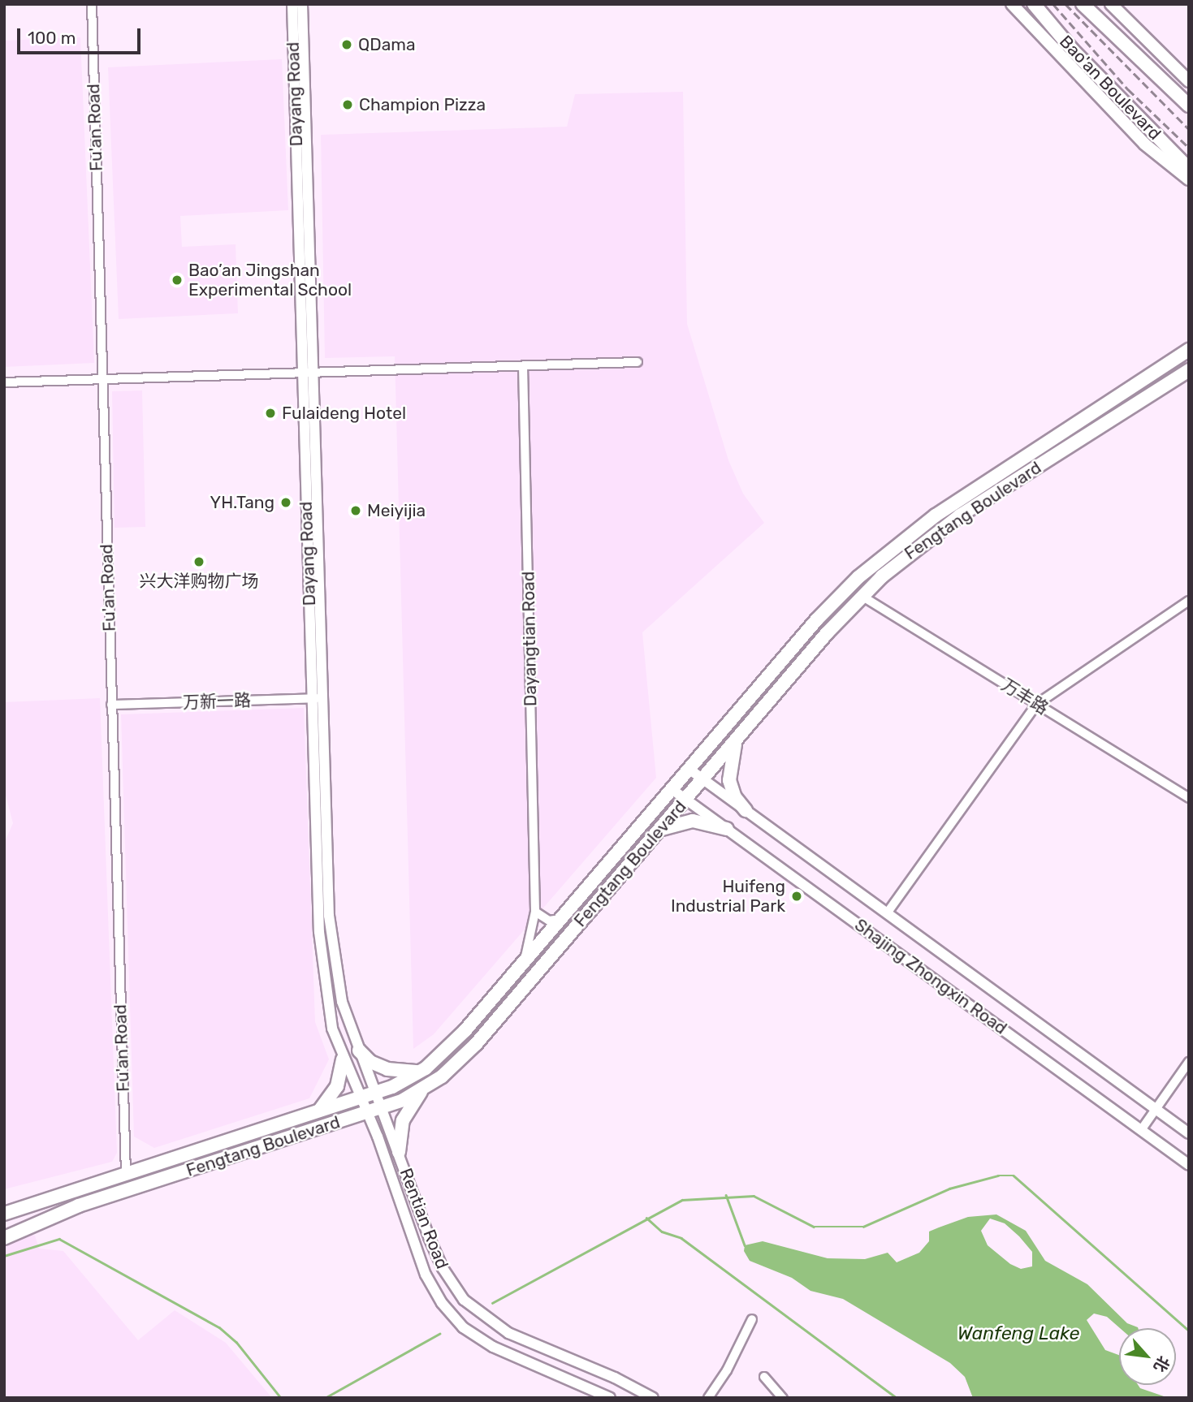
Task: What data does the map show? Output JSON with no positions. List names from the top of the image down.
{
  "streets": {
    "main road": ["Bao'an Boulevard", "Fengtang Boulevard"],
    "street": [
      "Dayang Road",
      "Fu'an Road",
      "Dayangtian Road",
      "万丰路",
      "万新一路",
      "Shajing Zhongxin Road",
      "Rentian Road"
    ]
  },
  "crossings": [
    ["Dayang Road", "Fengtang Boulevard"],
    ["Dayang Road", "万新一路"],
    ["Dayang Road", "Rentian Road"],
    ["Fu'an Road", "Fengtang Boulevard"],
    ["Fu'an Road", "万新一路"],
    ["Fengtang Boulevard", "Dayangtian Road"],
    ["Fengtang Boulevard", "万丰路"],
    ["Fengtang Boulevard", "Shajing Zhongxin Road"],
    ["Fengtang Boulevard", "Rentian Road"]
  ],
  "water": ["Wanfeng Lake"],
  "places": [
    "QDama",
    "Champion Pizza",
    "Bao’an Jingshan Experimental School",
    "Fulaideng Hotel",
    "YH.Tang",
    "Meiyijia",
    "兴大洋购物广场",
    "Huifeng Industrial Park"
  ],
  "scale_bar": "100 m",
  "north": "bottom right"
}
